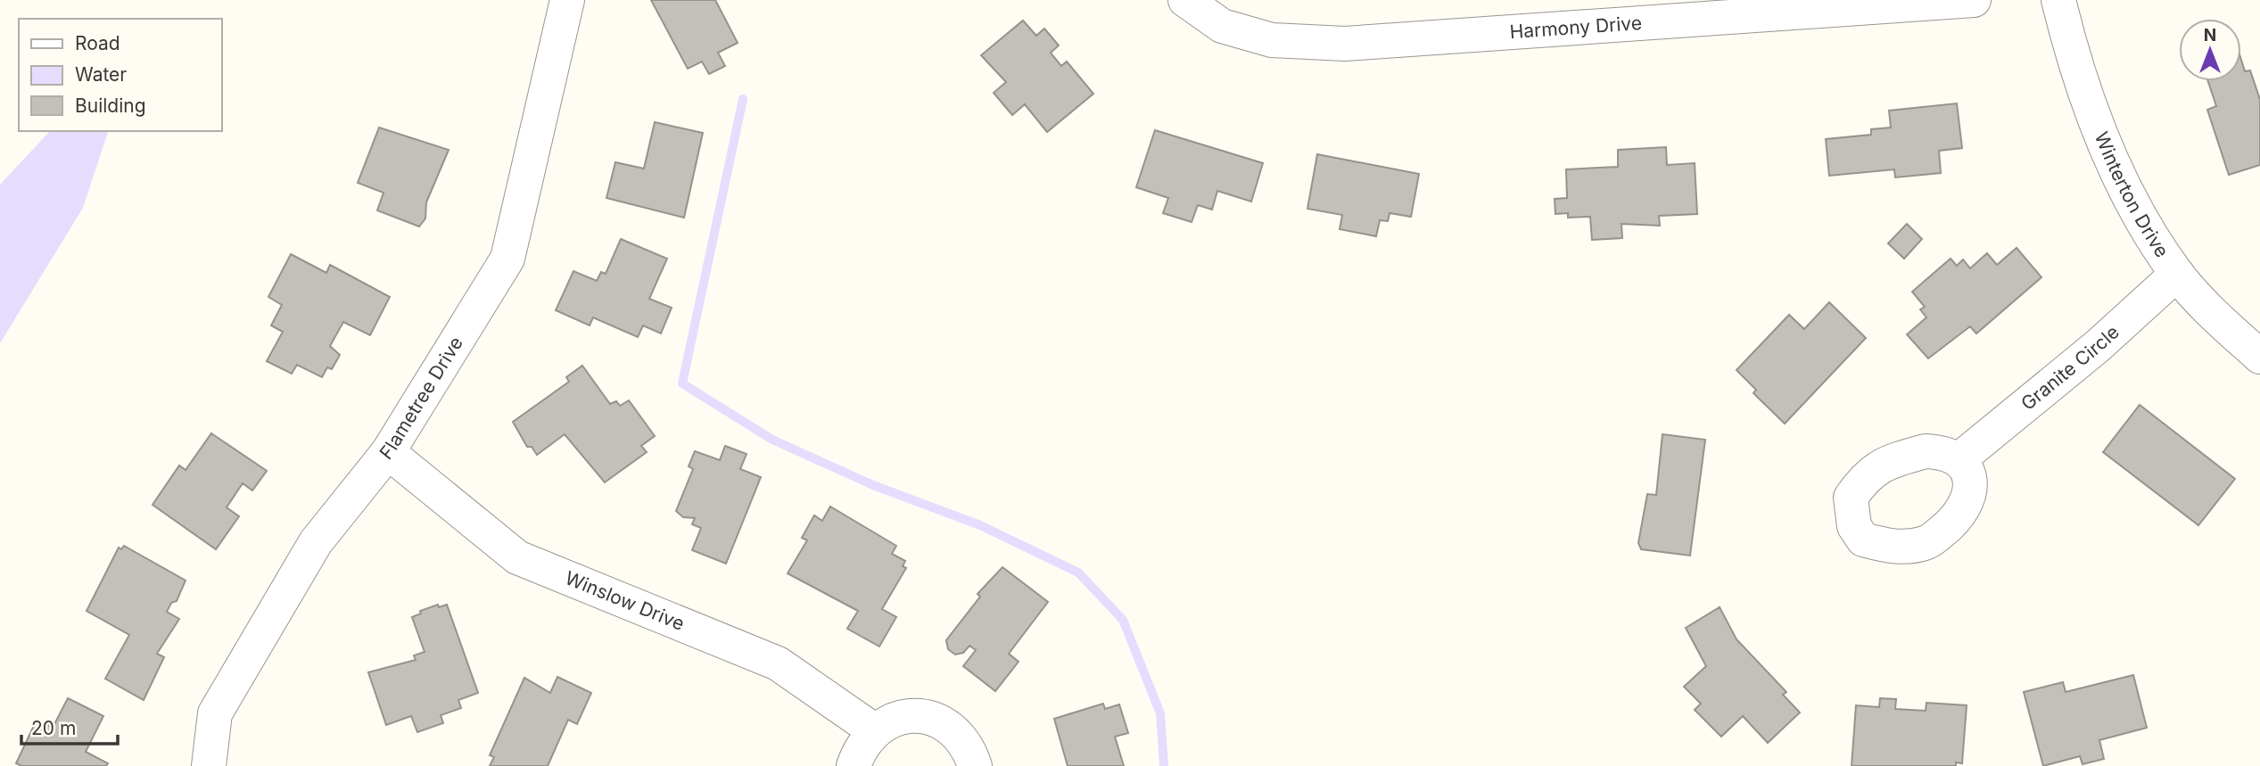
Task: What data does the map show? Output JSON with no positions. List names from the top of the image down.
{
  "streets": {
    "street": [
      "Harmony Drive",
      "Winterton Drive",
      "Granite Circle",
      "Flametree Drive",
      "Winslow Drive"
    ]
  },
  "crossings": [
    ["Winterton Drive", "Granite Circle"],
    ["Flametree Drive", "Winslow Drive"]
  ],
  "legend": ["Road", "Water", "Building"],
  "scale_bar": "20 m",
  "north": "top"
}
